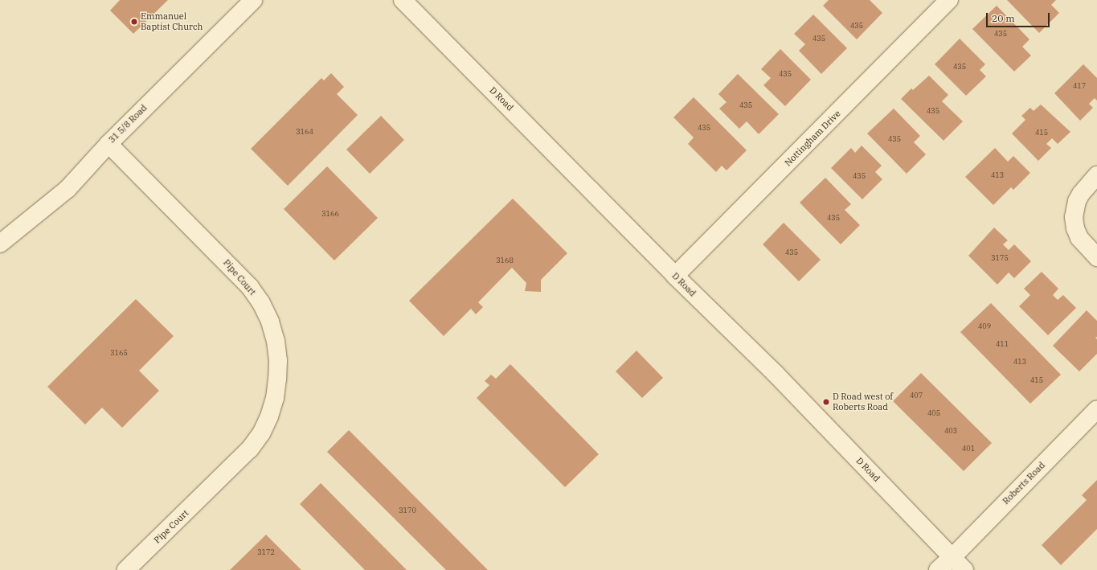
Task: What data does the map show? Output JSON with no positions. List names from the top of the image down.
{
  "streets": {
    "street": [
      "D Road",
      "31 5/8 Road",
      "Nottingham Drive",
      "Pipe Court",
      "Roberts Road"
    ]
  },
  "crossings": [
    ["D Road", "Nottingham Drive"],
    ["D Road", "Roberts Road"],
    ["31 5/8 Road", "Pipe Court"]
  ],
  "places": ["Emmanuel Baptist Church", "D Road west of Roberts Road"],
  "house_numbers": [
    "435",
    "435",
    "435",
    "435",
    "435",
    "417",
    "435",
    "435",
    "435",
    "3164",
    "415",
    "435",
    "413",
    "435",
    "3166",
    "435",
    "435",
    "3175",
    "3168",
    "409",
    "411",
    "3165",
    "413",
    "415",
    "407",
    "405",
    "403",
    "401",
    "3170",
    "3172"
  ],
  "scale_bar": "20 m"
}
